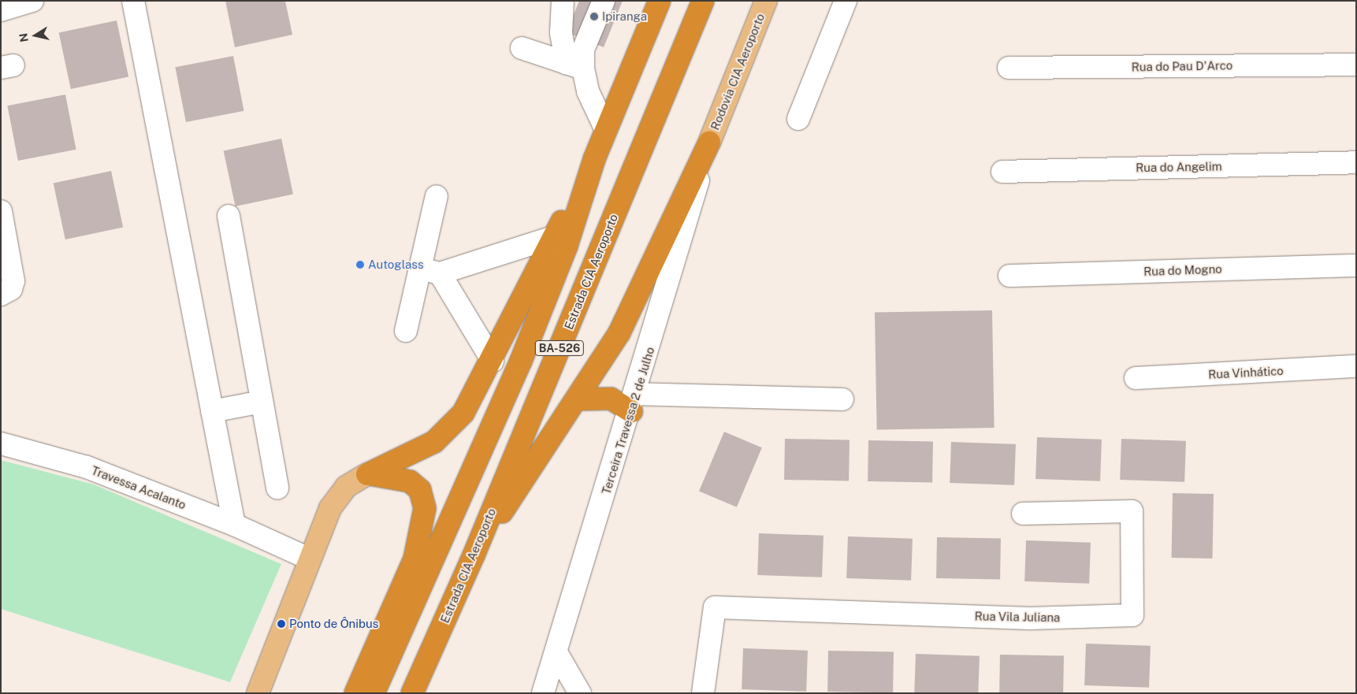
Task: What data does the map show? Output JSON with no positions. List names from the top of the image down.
{
  "streets": {
    "highway": ["Estrada CIA Aeroporto", "BA-526"],
    "main road": ["Rodovia CIA Aeroporto"],
    "street": [
      "Rua do Pau D'Arco",
      "Rua do Angelim",
      "Rua do Mogno",
      "Rua Vinhático",
      "Terceira Travessa 2 de Julho",
      "Travessa Acalanto",
      "Rua Vila Juliana"
    ]
  },
  "crossings": [
    ["Rodovia CIA Aeroporto", "Terceira Travessa 2 de Julho"]
  ],
  "places": ["Ipiranga", "Autoglass", "Ponto de Ônibus"],
  "north": "left"
}
